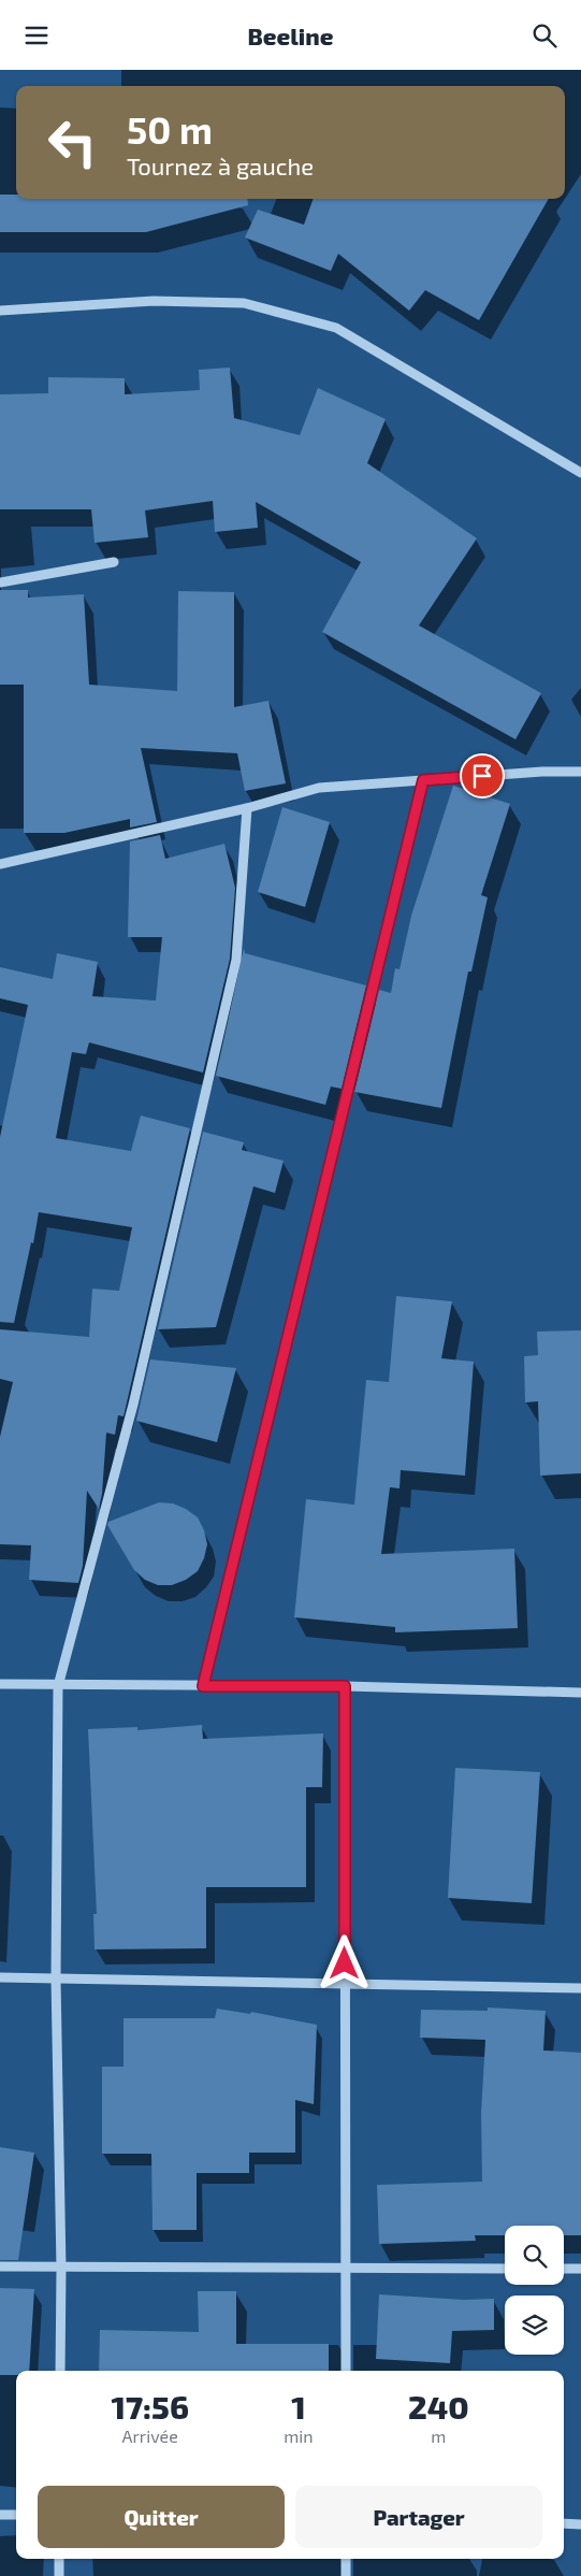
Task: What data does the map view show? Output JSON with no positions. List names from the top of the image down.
{
  "page": {
    "header": "Beeline",
    "turn": ["50 m", "Tournez à gauche"],
    "eta": [
      "17:56",
      "Arrivée",
      "1",
      "min",
      "240",
      "m"
    ],
    "buttons": ["Quitter", "Partager"]
  }
}
